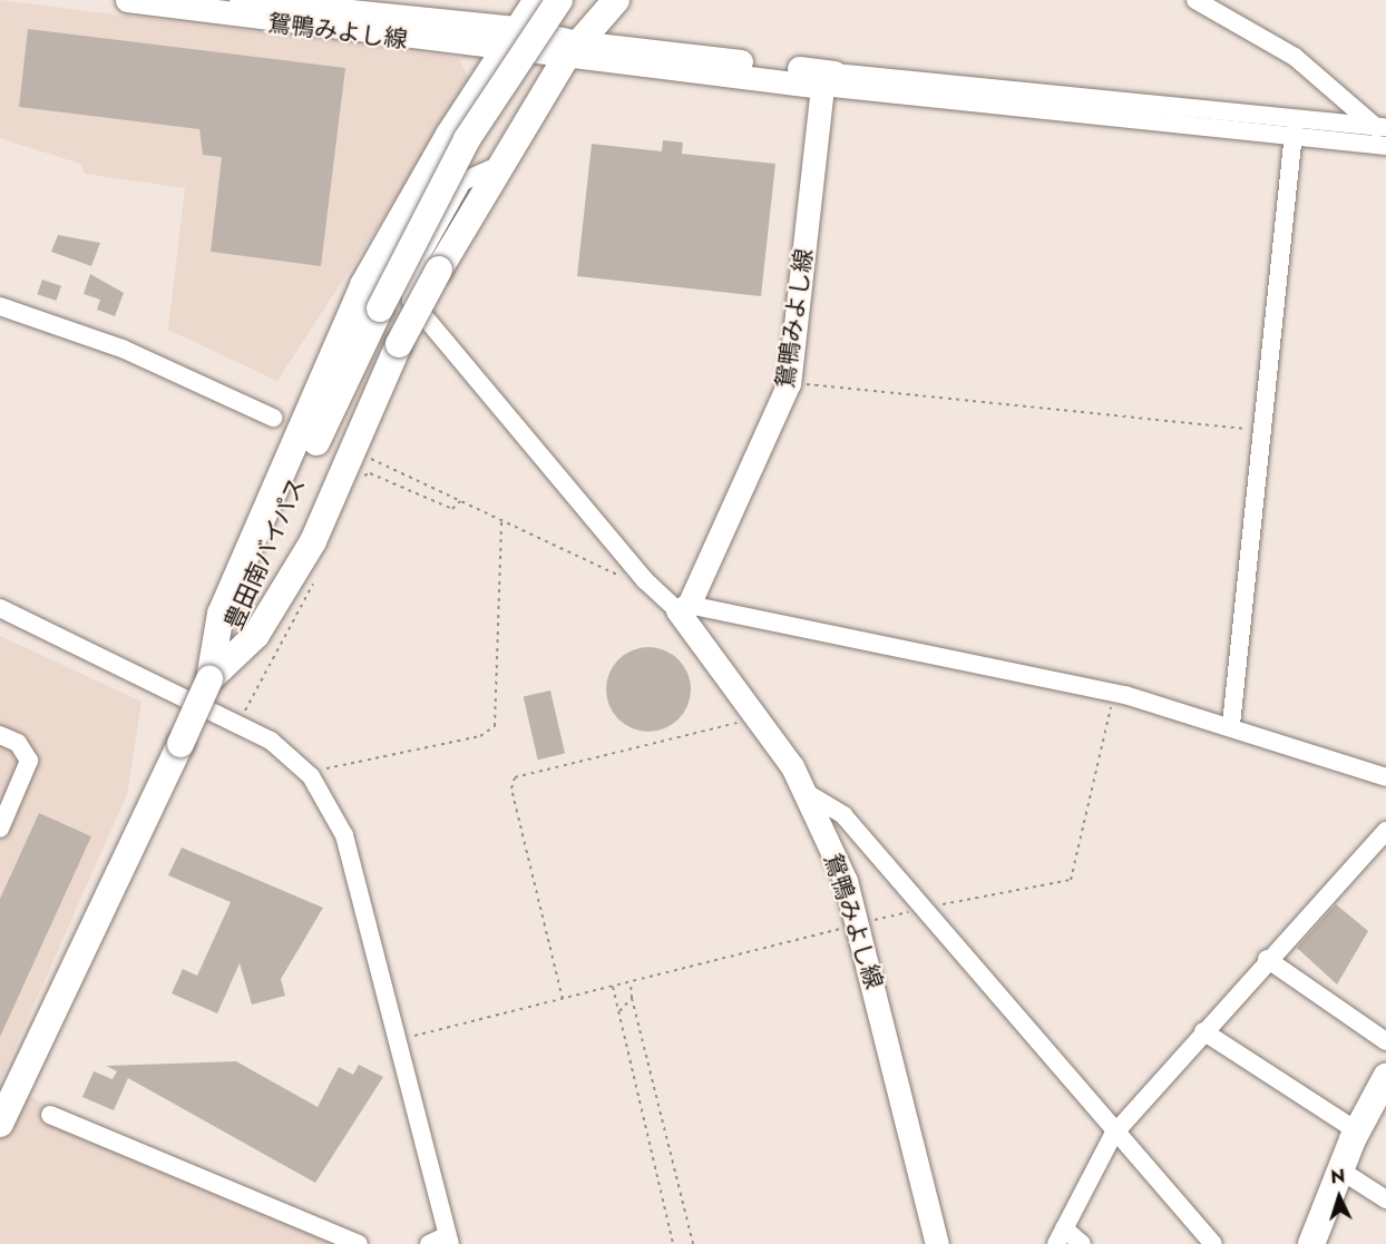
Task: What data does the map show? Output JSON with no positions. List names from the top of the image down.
{
  "streets": {
    "highway": ["豊田南バイパス"],
    "main road": ["鴛鴨みよし線"]
  },
  "north": "top"
}
